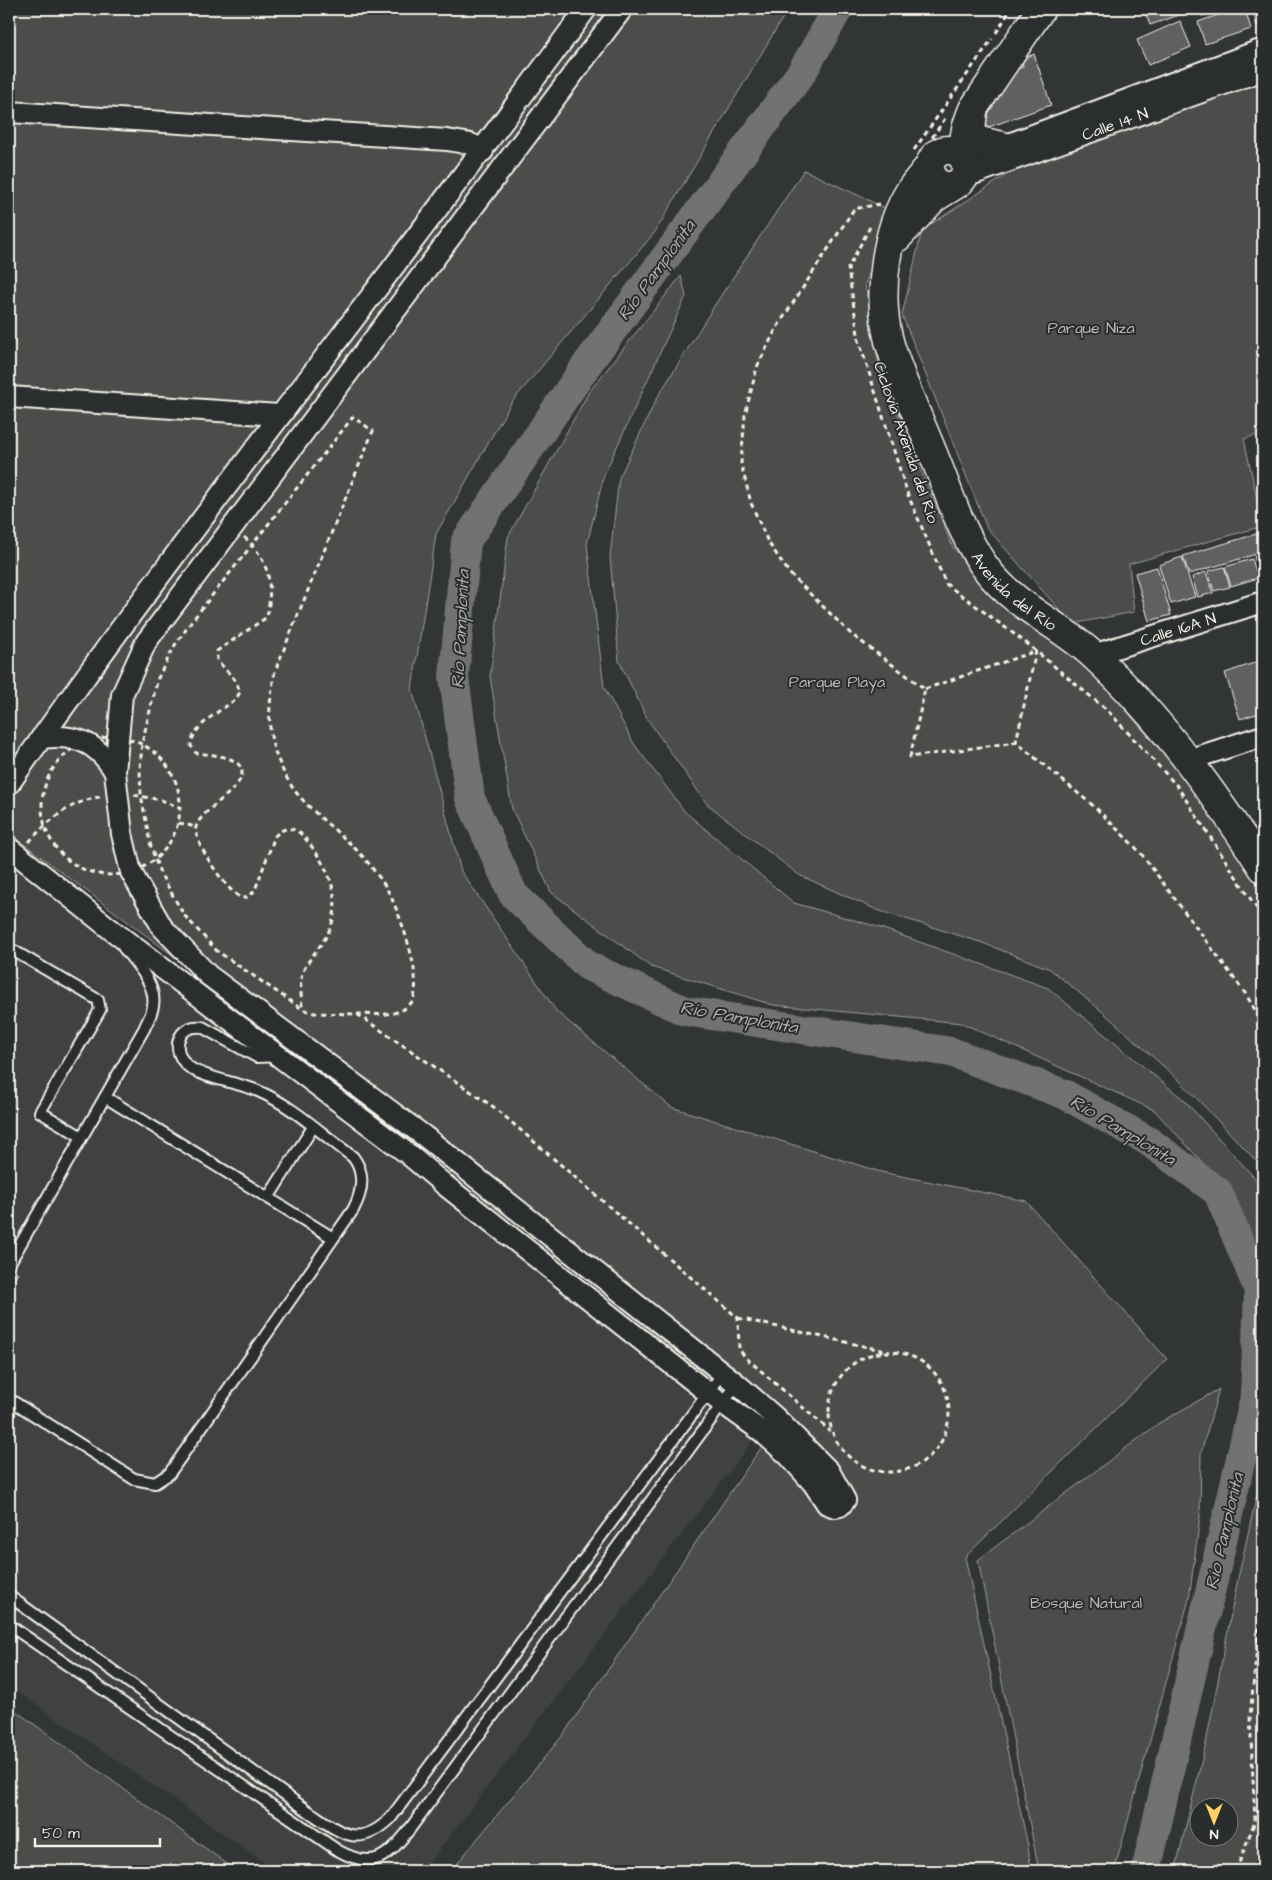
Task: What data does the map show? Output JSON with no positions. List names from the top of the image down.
{
  "streets": {
    "main road": ["Avenida del Río"],
    "street": ["Calle 14 N", "Calle 16A N"],
    "path": ["Ciclovía Avenida del Río"]
  },
  "crossings": [
    ["Avenida del Río", "Calle 16A N"]
  ],
  "water": ["Río Pamplonita"],
  "parks": ["Parque Niza", "Parque Playa", "Bosque Natural"],
  "scale_bar": "50 m",
  "north": "bottom"
}
